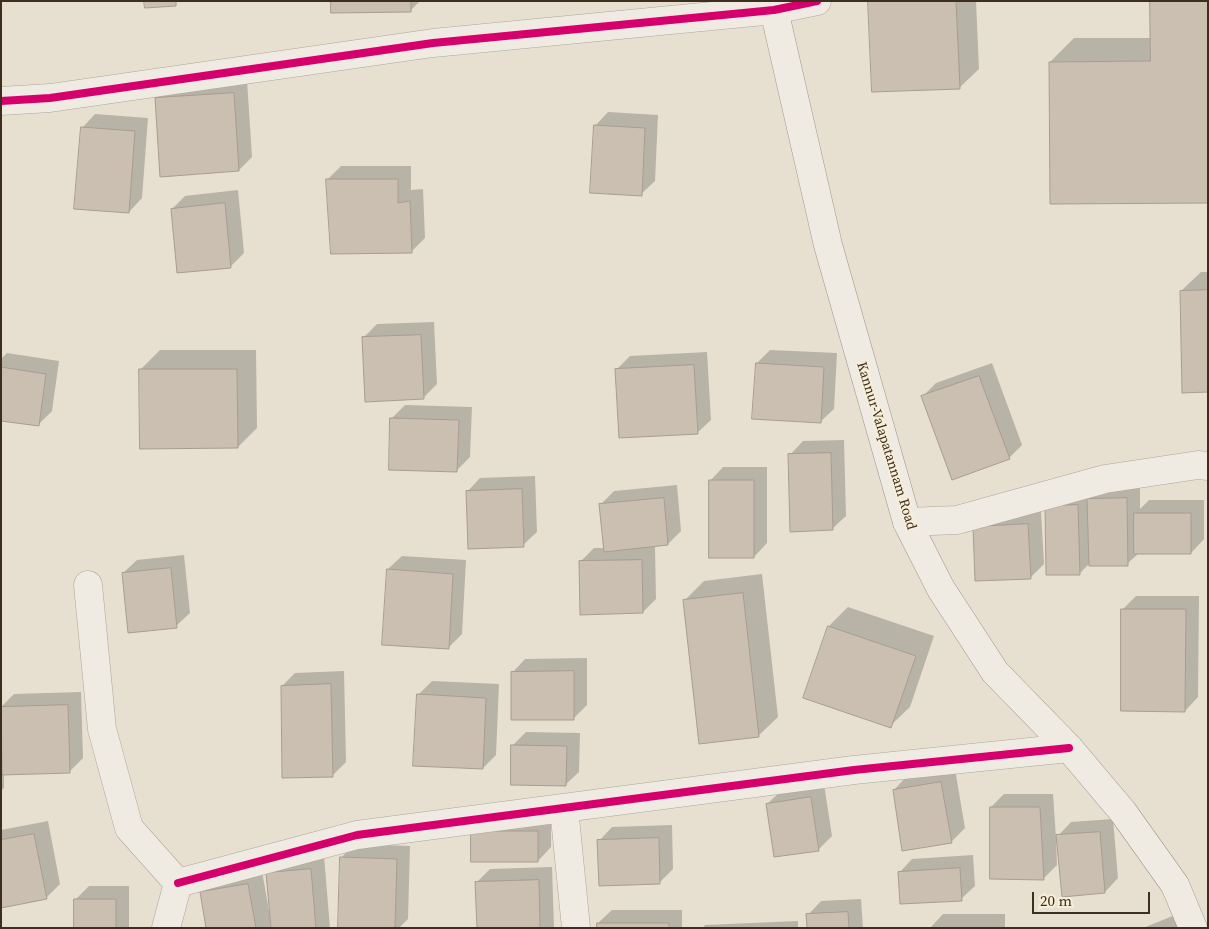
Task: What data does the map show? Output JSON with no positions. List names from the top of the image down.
{
  "streets": {
    "street": ["Kannur-Valapatannam Road"]
  },
  "scale_bar": "20 m"
}
